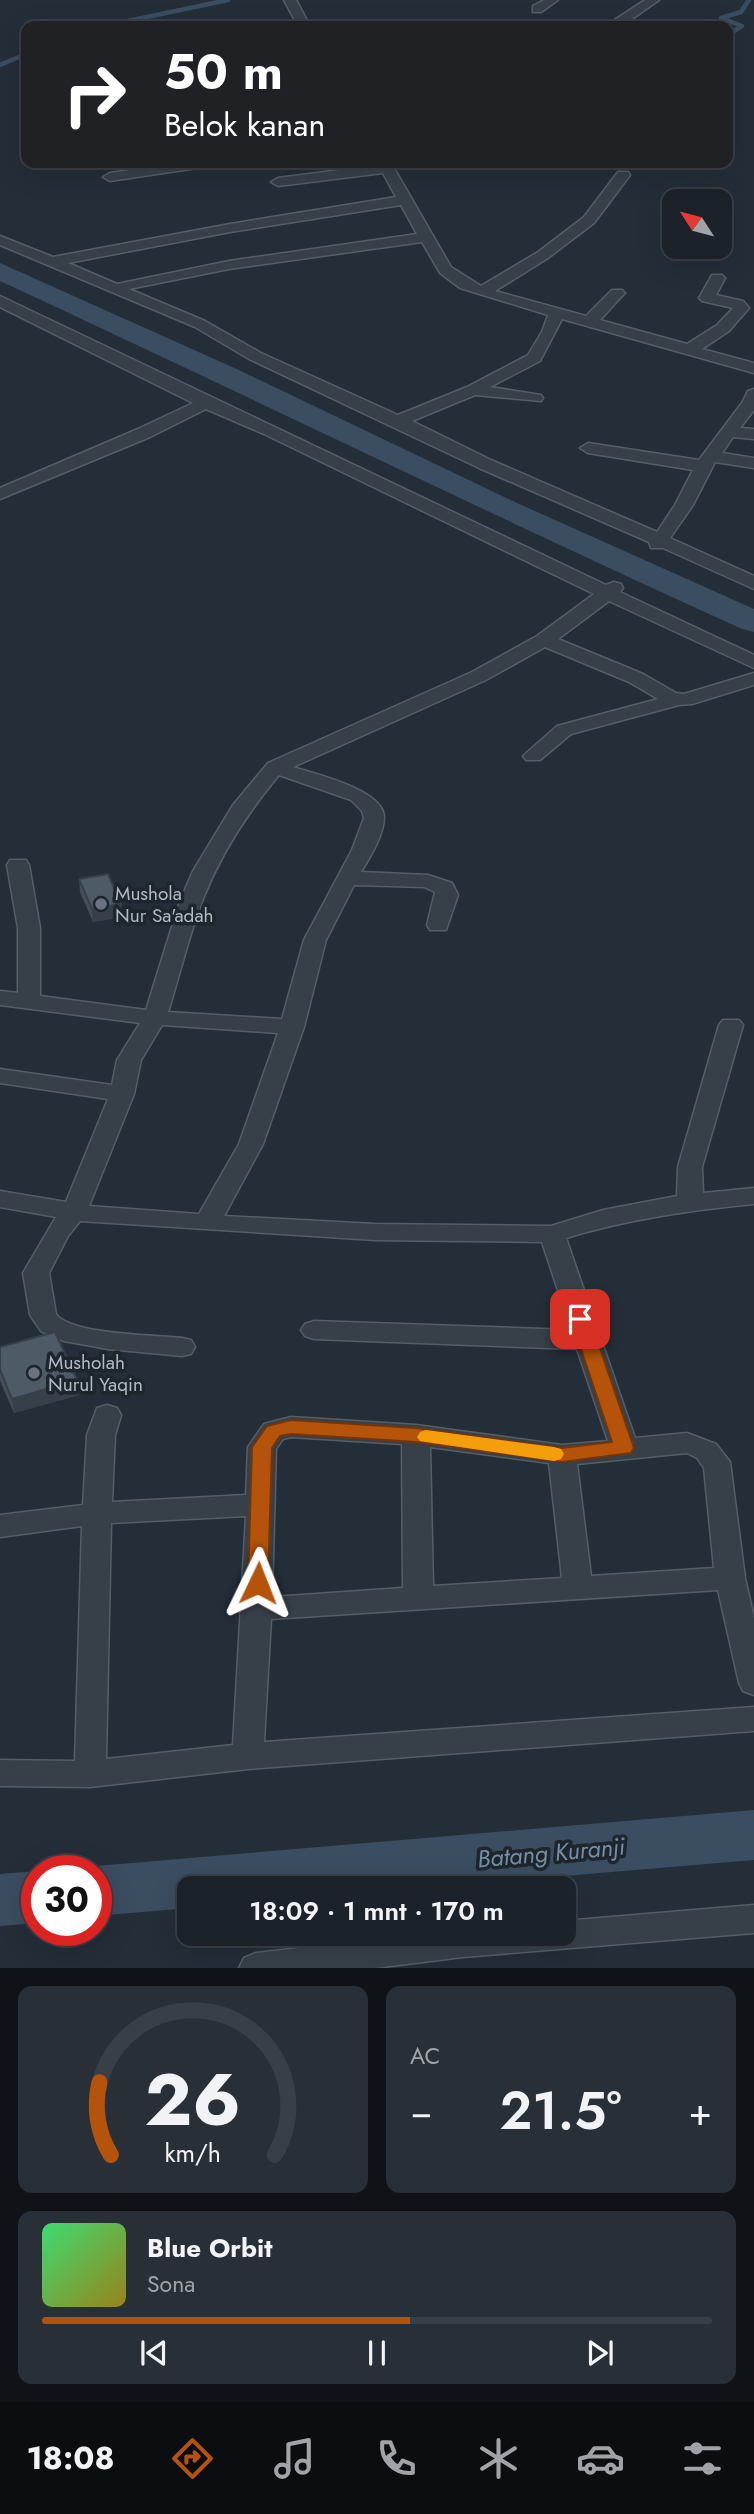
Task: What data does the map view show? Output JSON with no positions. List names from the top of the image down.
{
  "water": ["Batang Kuranji"],
  "places": ["Mushola Nur Sa'adah", "Musholah Nurul Yaqin"],
  "north": "top left",
  "page": {
    "turn": ["50 m", "Belok kanan"],
    "limit": "30",
    "trip": "18:09 · 1 mnt · 170 m",
    "tile": "AC",
    "heat": ["−", "21.5°", "+"],
    "song": ["Blue Orbit", "Sona"],
    "tabs": "18:08",
    "gauge": ["26", "km/h"]
  }
}
